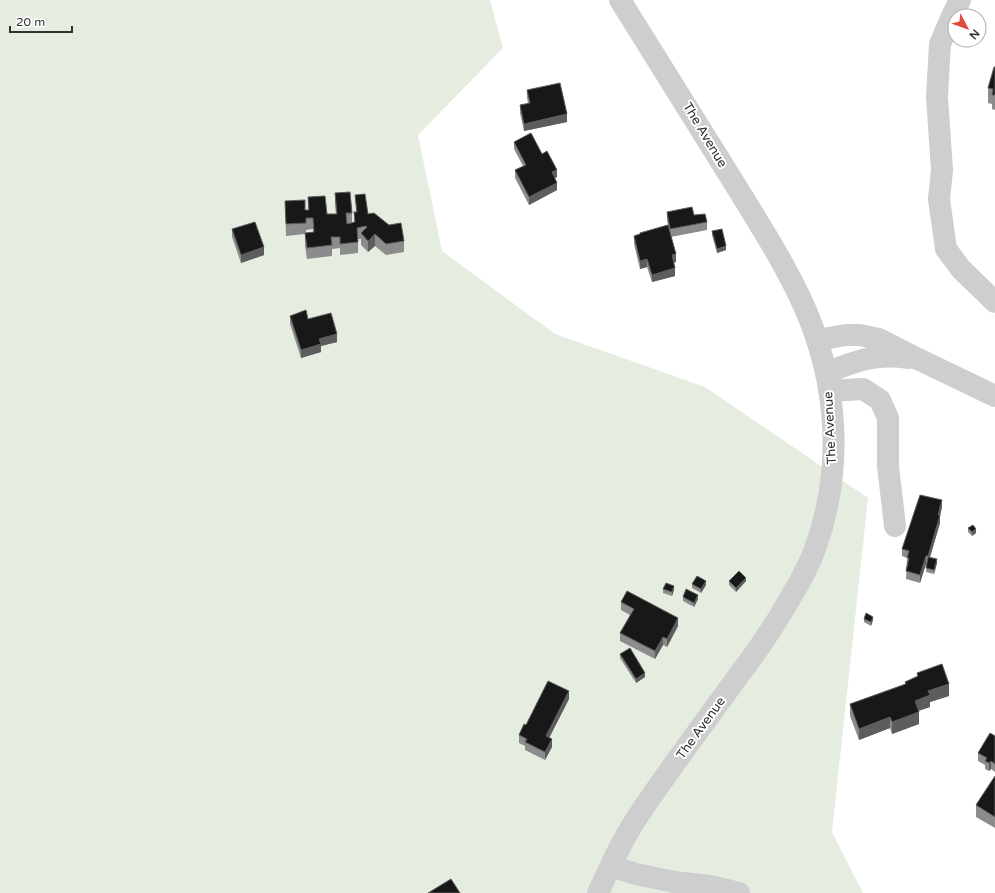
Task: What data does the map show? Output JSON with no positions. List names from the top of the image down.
{
  "streets": {
    "street": ["The Avenue"]
  },
  "scale_bar": "20 m",
  "north": "bottom right"
}
